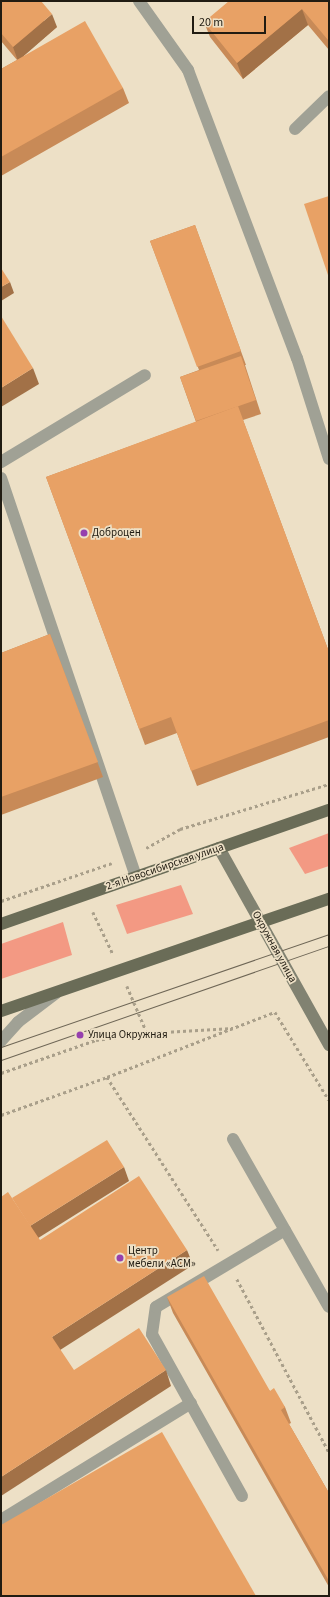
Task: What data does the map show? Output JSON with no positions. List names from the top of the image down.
{
  "streets": {
    "main road": ["2-я Новосибирская улица", "Окружная улица"]
  },
  "crossings": [
    ["2-я Новосибирская улица", "Окружная улица"]
  ],
  "places": ["Доброцен", "Улица Окружная", "Центр мебели «АСМ»"],
  "scale_bar": "20 m"
}
